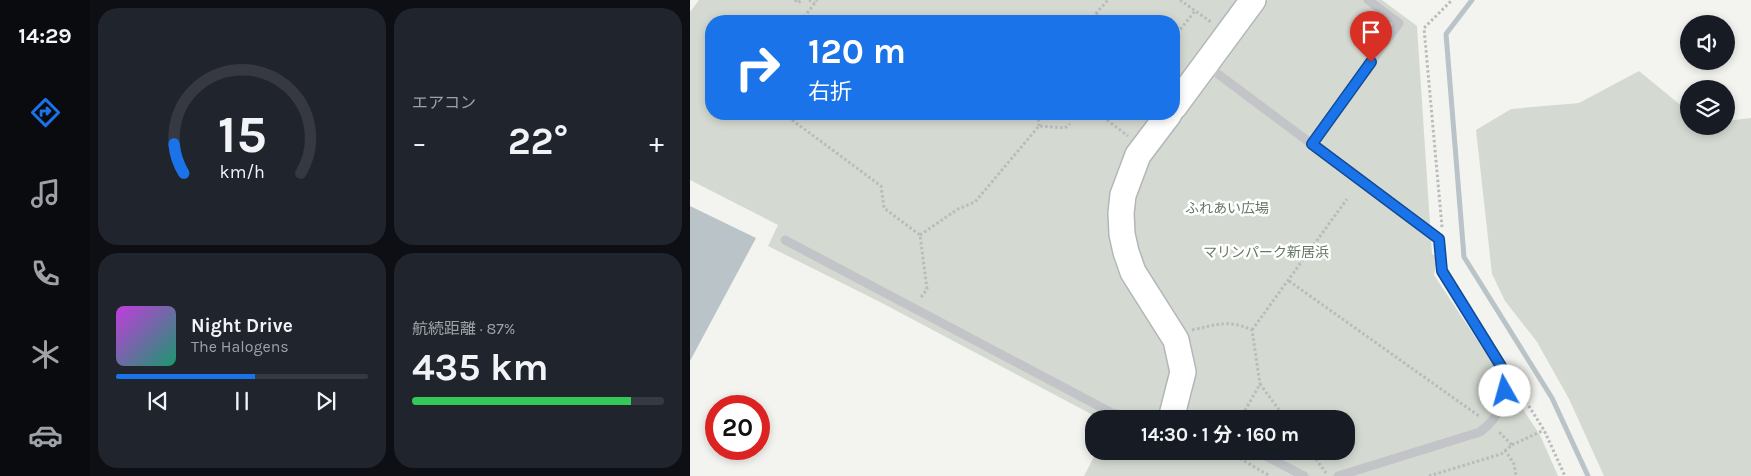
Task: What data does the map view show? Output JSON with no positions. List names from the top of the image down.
{
  "parks": ["ふれあい広場", "マリンパーク新居浜"],
  "page": {
    "tabs": "14:29",
    "tile": [
      "エアコン",
      ["航続距離 · 87%", "435 km"]
    ],
    "turn": ["120 m", "右折"],
    "heat": ["−", "22°", "+"],
    "song": ["Night Drive", "The Halogens"],
    "limit": "20",
    "trip": "14:30 · 1 分 · 160 m",
    "gauge": ["15", "km/h"]
  }
}
